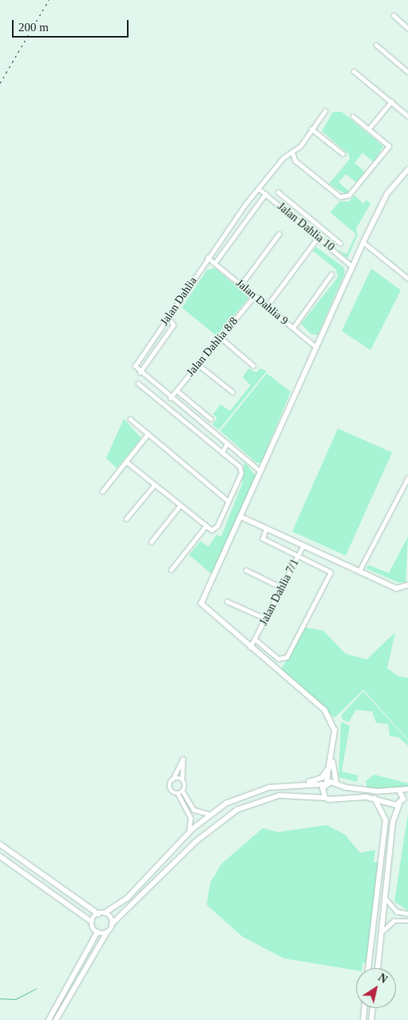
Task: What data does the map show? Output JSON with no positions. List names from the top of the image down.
{
  "streets": {
    "street": [
      "Jalan Dahlia 10",
      "Jalan Dahlia",
      "Jalan Dahlia 9",
      "Jalan Dahlia 8/8",
      "Jalan Dahlia 7/1"
    ]
  },
  "crossings": [
    ["Jalan Dahlia 10", "Jalan Dahlia"],
    ["Jalan Dahlia", "Jalan Dahlia 9"],
    ["Jalan Dahlia 9", "Jalan Dahlia 8/8"]
  ],
  "scale_bar": "200 m",
  "north": "top right"
}
